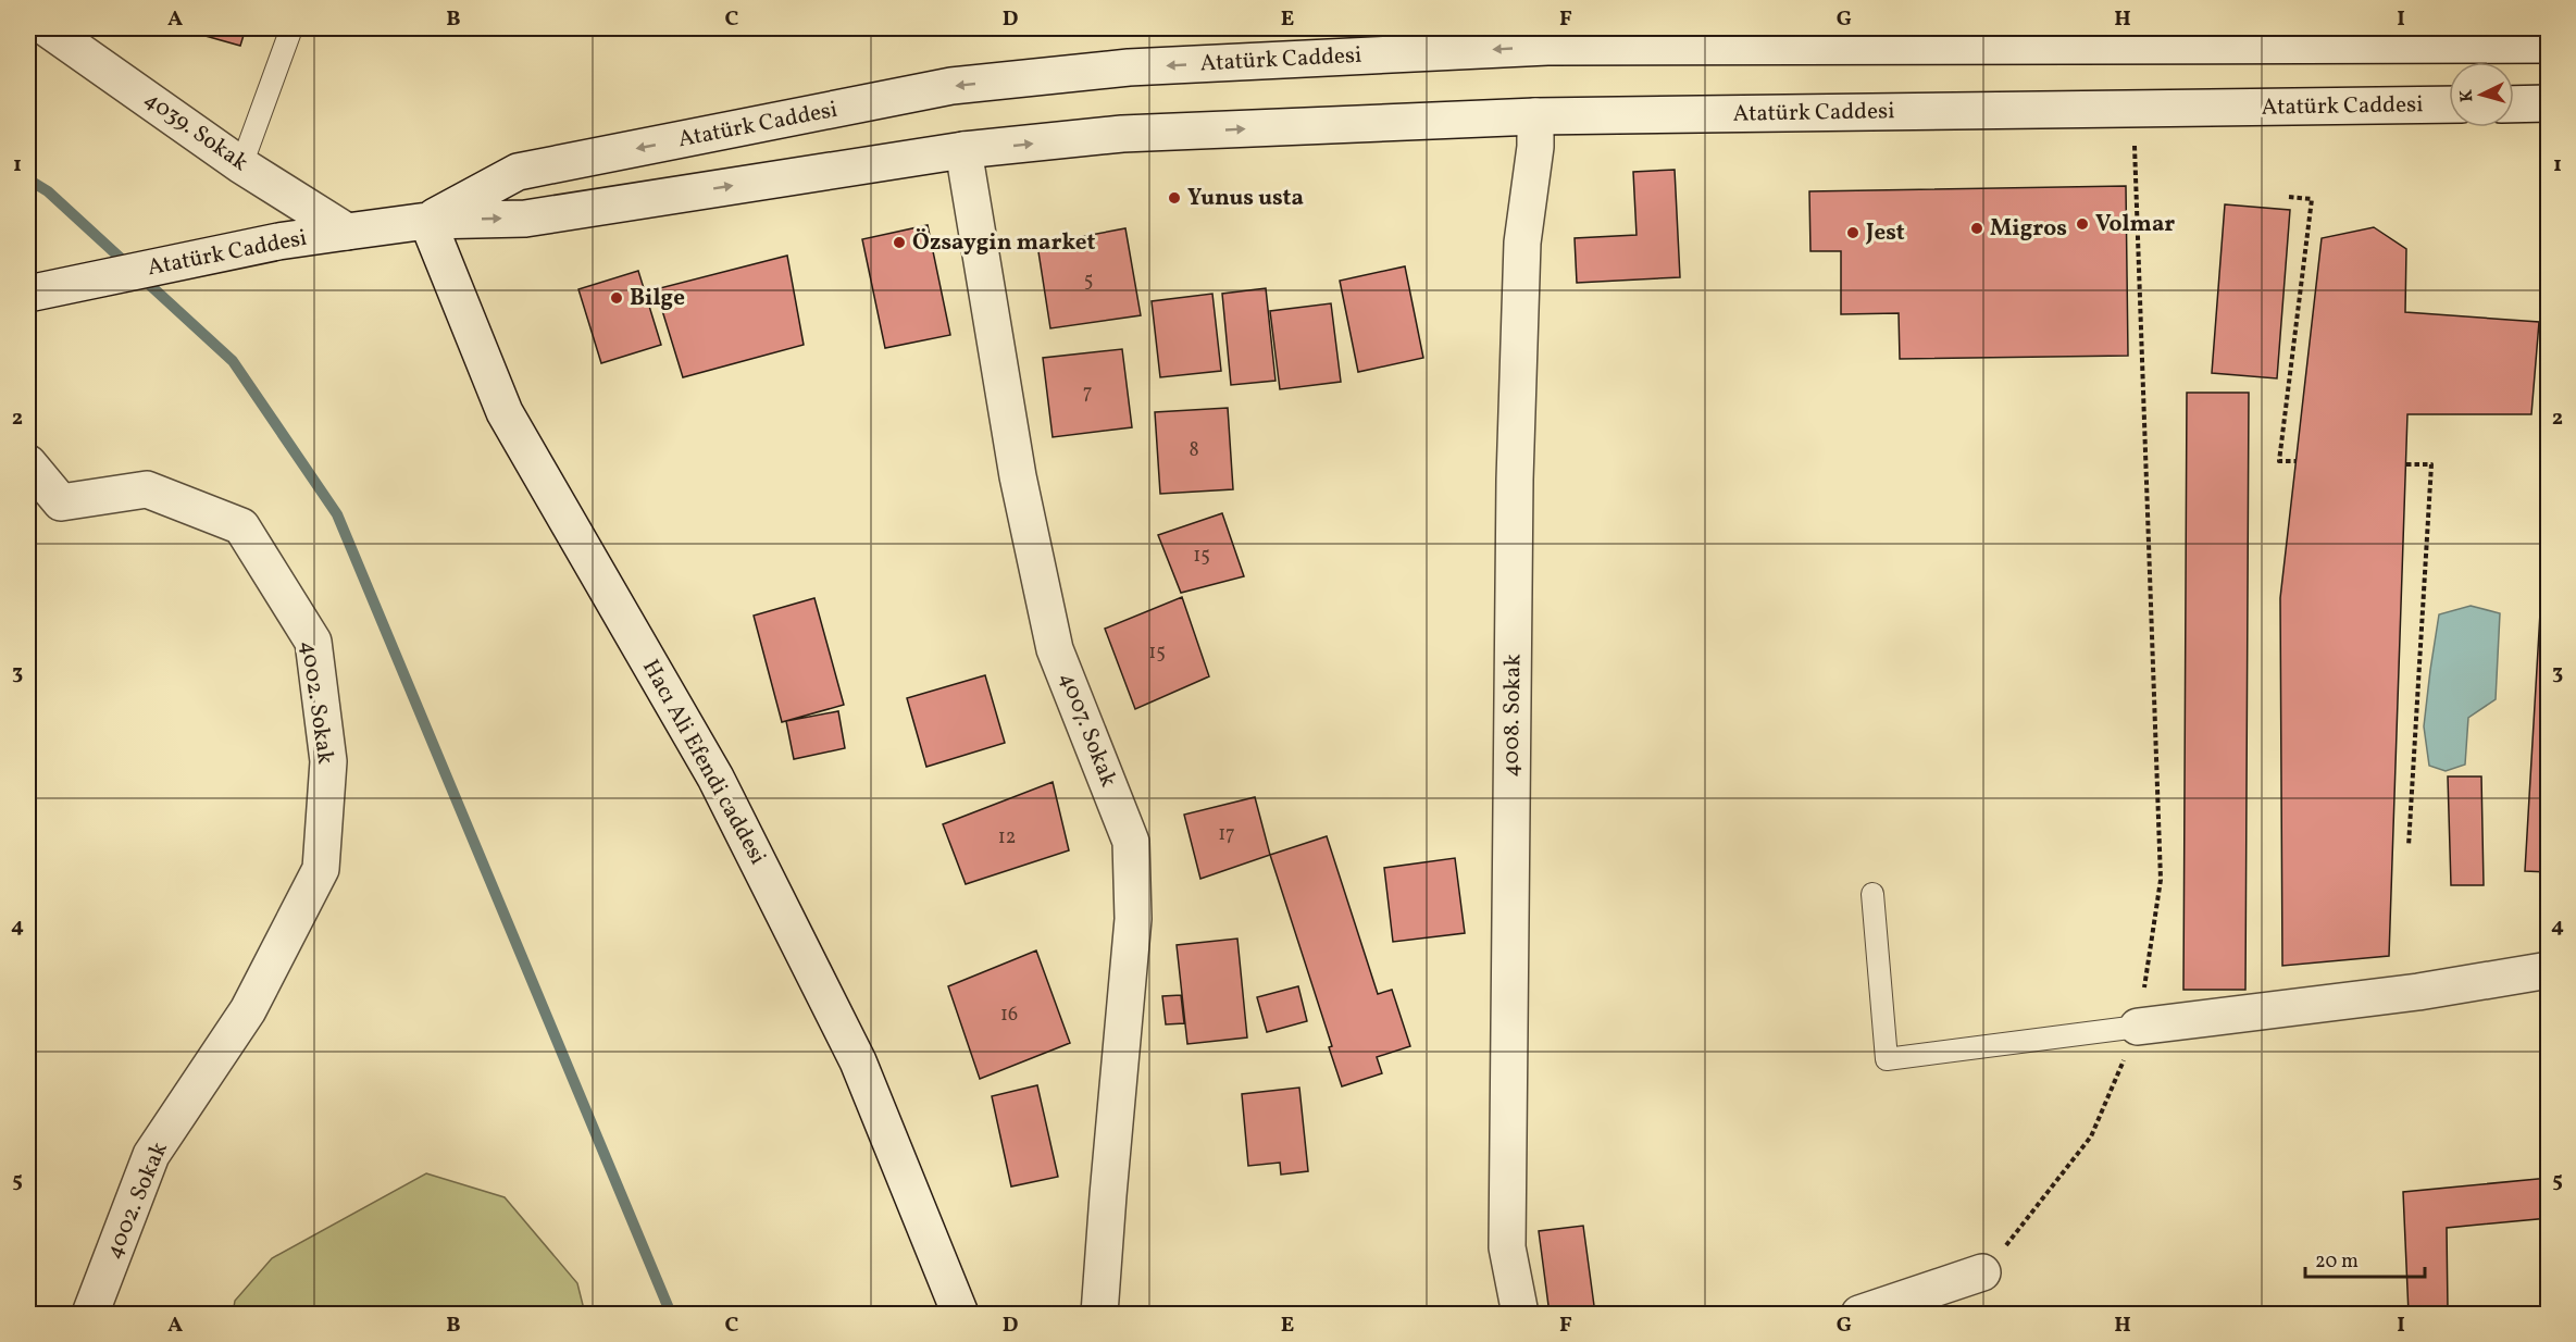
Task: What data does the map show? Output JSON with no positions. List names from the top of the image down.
{
  "streets": {
    "street": [
      "Atatürk Caddesi",
      "4039. Sokak",
      "4002. Sokak",
      "4008. Sokak",
      "4007. Sokak",
      "Hacı Ali Efendi caddesi"
    ]
  },
  "crossings": [
    ["Atatürk Caddesi", "4039. Sokak"],
    ["Atatürk Caddesi", "4008. Sokak"],
    ["Atatürk Caddesi", "4007. Sokak"],
    ["Atatürk Caddesi", "Hacı Ali Efendi caddesi"]
  ],
  "places": [
    "Yunus usta",
    "Volmar",
    "Migros",
    "Jest",
    "Özsaygin market",
    "Bilge"
  ],
  "house_numbers": [
    "5",
    "7",
    "8",
    "15",
    "15",
    "17",
    "12",
    "16"
  ],
  "scale_bar": "20 m",
  "north": "left",
  "grid": {
    "columns": [
      "A",
      "B",
      "C",
      "D",
      "E",
      "F",
      "G",
      "H",
      "I"
    ],
    "rows": [
      "1",
      "2",
      "3",
      "4",
      "5"
    ]
  }
}
